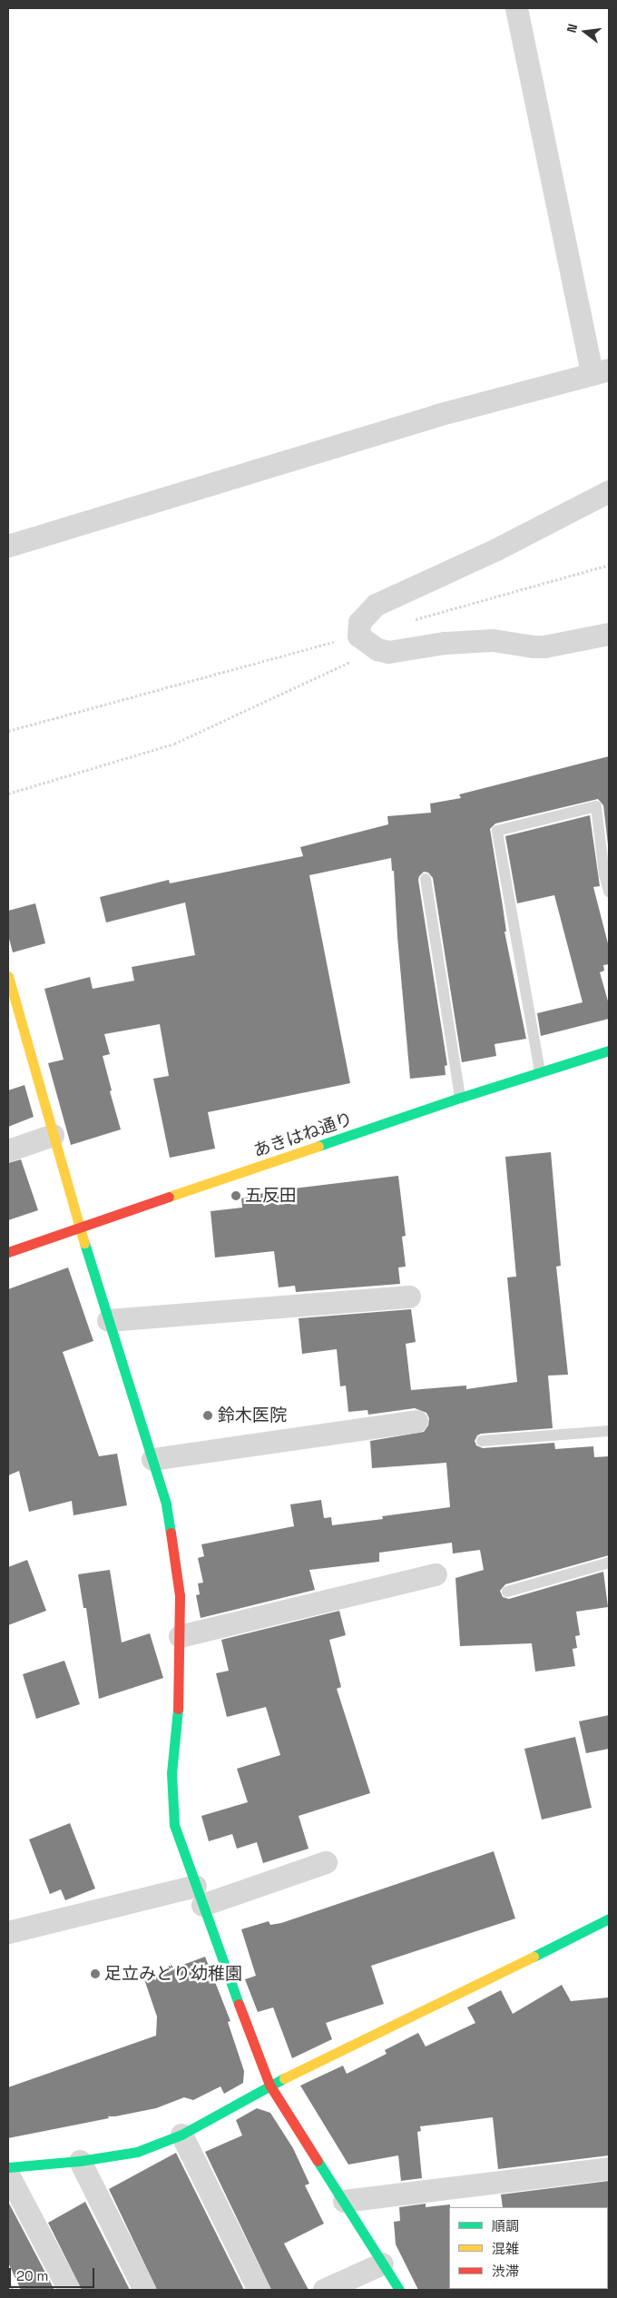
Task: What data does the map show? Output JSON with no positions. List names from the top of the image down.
{
  "streets": {
    "street": ["あきはね通り"]
  },
  "places": ["五反田", "鈴木医院", "足立みどり幼稚園"],
  "legend": ["順調", "混雑", "渋滞"],
  "scale_bar": "20 m",
  "north": "left"
}
